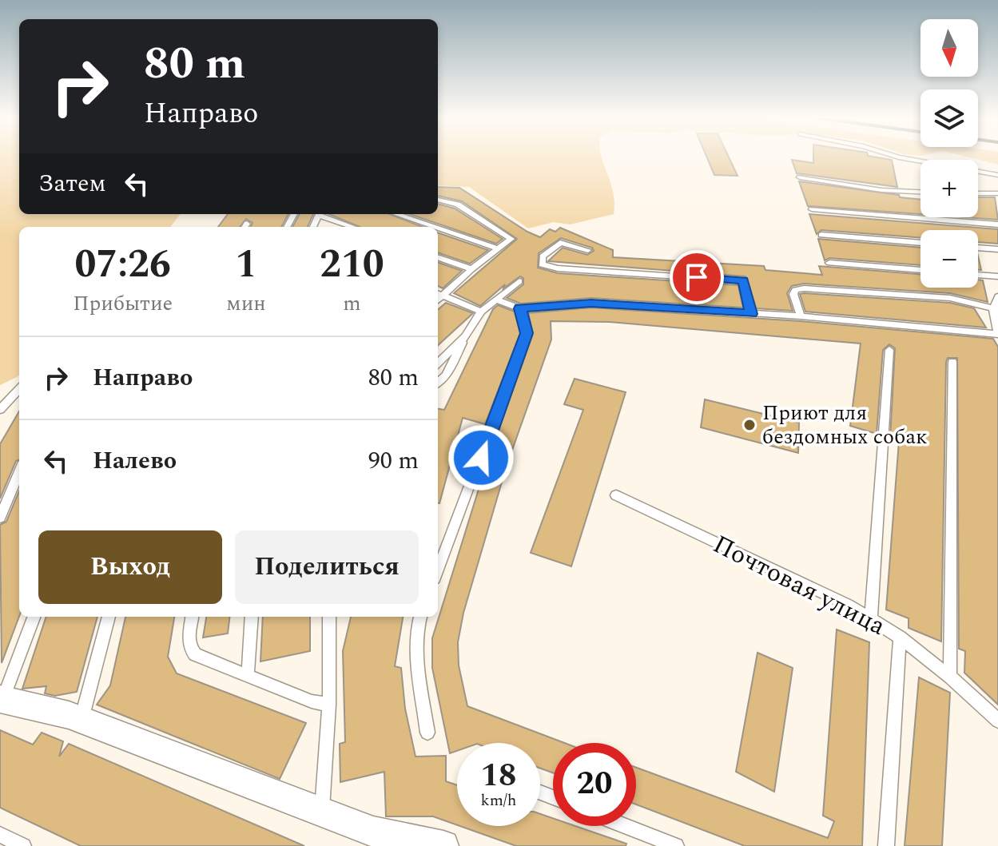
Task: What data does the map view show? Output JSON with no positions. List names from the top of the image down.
{
  "streets": {
    "lane": ["Почтовая улица"]
  },
  "places": ["Приют для бездомных собак"],
  "north": "bottom",
  "page": {
    "map_buttons": ["+", "−"],
    "turn": ["80 m", "Направо"],
    "then": "Затем",
    "eta": [
      "07:26",
      "Прибытие",
      "1",
      "мин",
      "210",
      "m"
    ],
    "list": [
      {
        "name": "Направо",
        "value": "80 m"
      },
      {
        "name": "Налево",
        "value": "90 m"
      }
    ],
    "buttons": ["Выход", "Поделиться"],
    "speed": "18 km/h",
    "limit": "20"
  }
}
